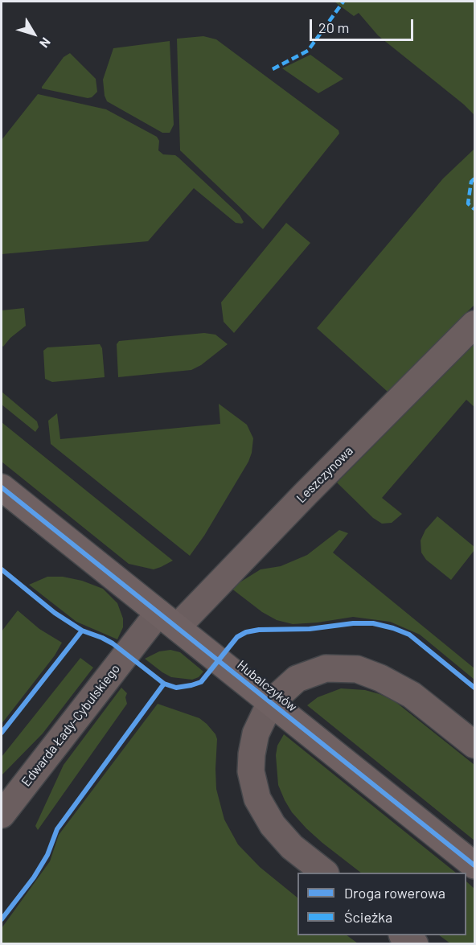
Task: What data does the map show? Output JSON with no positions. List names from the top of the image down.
{
  "streets": {
    "street": ["Leszczynowa", "Hubalczyków", "Edwarda Łady-Cybulskiego"]
  },
  "crossings": [
    ["Leszczynowa", "Hubalczyków"],
    ["Leszczynowa", "Edwarda Łady-Cybulskiego"],
    ["Hubalczyków", "Edwarda Łady-Cybulskiego"]
  ],
  "legend": ["Droga rowerowa", "Ścieżka"],
  "scale_bar": "20 m",
  "north": "bottom right"
}
